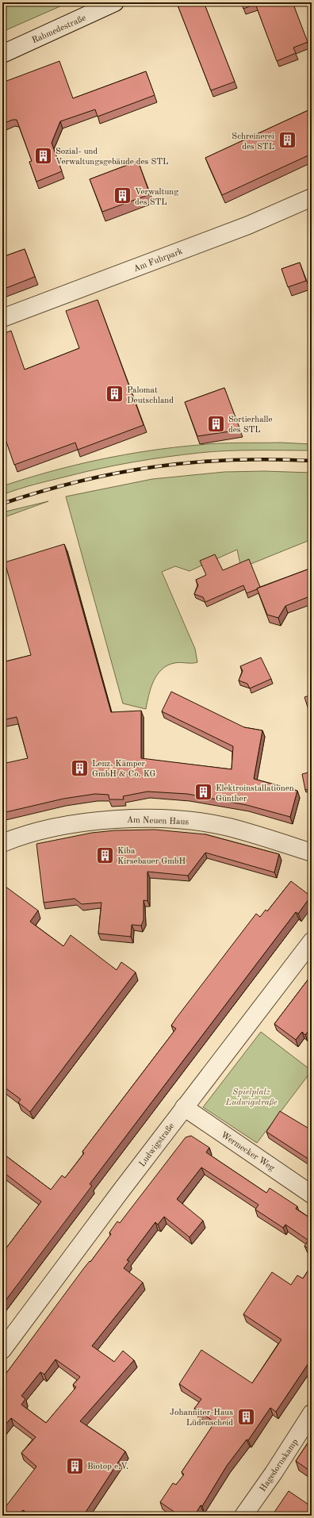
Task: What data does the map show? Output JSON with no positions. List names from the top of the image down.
{
  "streets": {
    "street": [
      "Rahmedestraße",
      "Am Fuhrpark",
      "Am Neuen Haus",
      "Ludwigstraße",
      "Wermecker Weg",
      "Hagedornskamp"
    ]
  },
  "crossings": [
    ["Ludwigstraße", "Wermecker Weg"]
  ],
  "parks": ["Spielplatz Ludwigstraße"],
  "places": {
    "building": [
      "Schreinerei des STL",
      "Sozial- und Verwaltungsgebäude des STL",
      "Verwaltung des STL",
      "Palomat Deutschland",
      "Sortierhalle des STL",
      "Lenz, Kämper GmbH & Co. KG",
      "Elektroinstallationen Günther",
      "Kiba Kirsebauer GmbH",
      "Johanniter-Haus Lüdenscheid",
      "Biotop e.V."
    ]
  }
}
